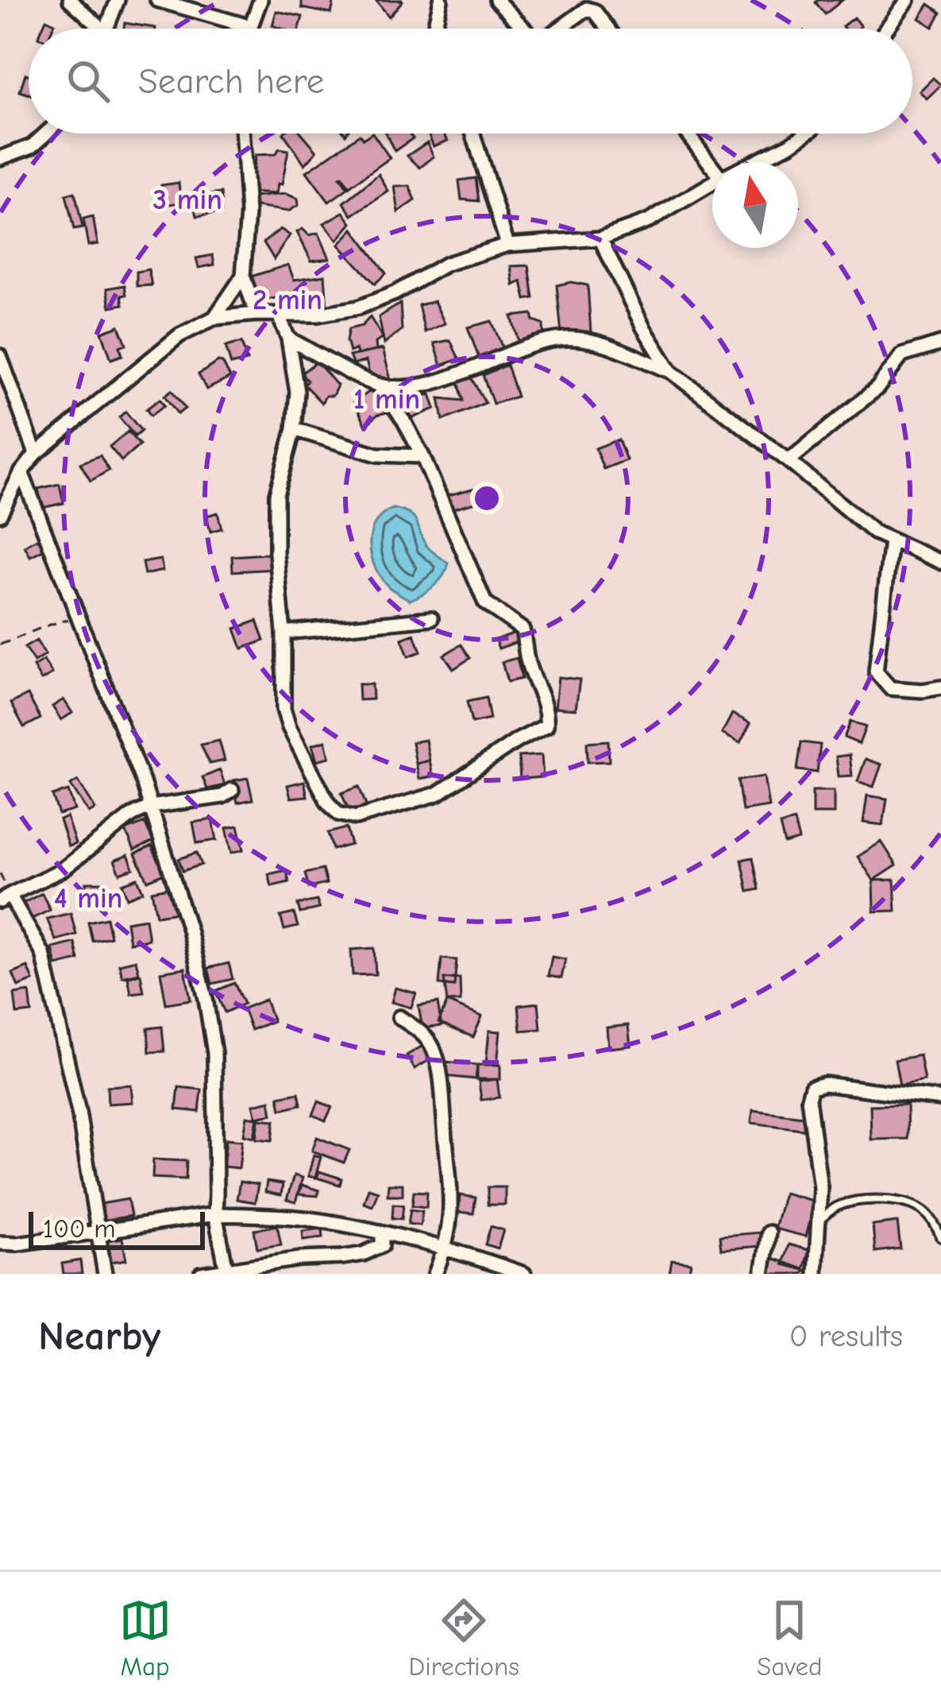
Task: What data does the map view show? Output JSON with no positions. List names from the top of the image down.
{
  "scale_bar": "100 m",
  "north": "top",
  "page": {
    "search": "Search here",
    "scale": "100 m",
    "heading": ["Nearby", "0 results"],
    "nav": ["Map", "Directions", "Saved"]
  },
  "rings": [
    "3 min",
    "2 min",
    "1 min",
    "4 min"
  ]
}
